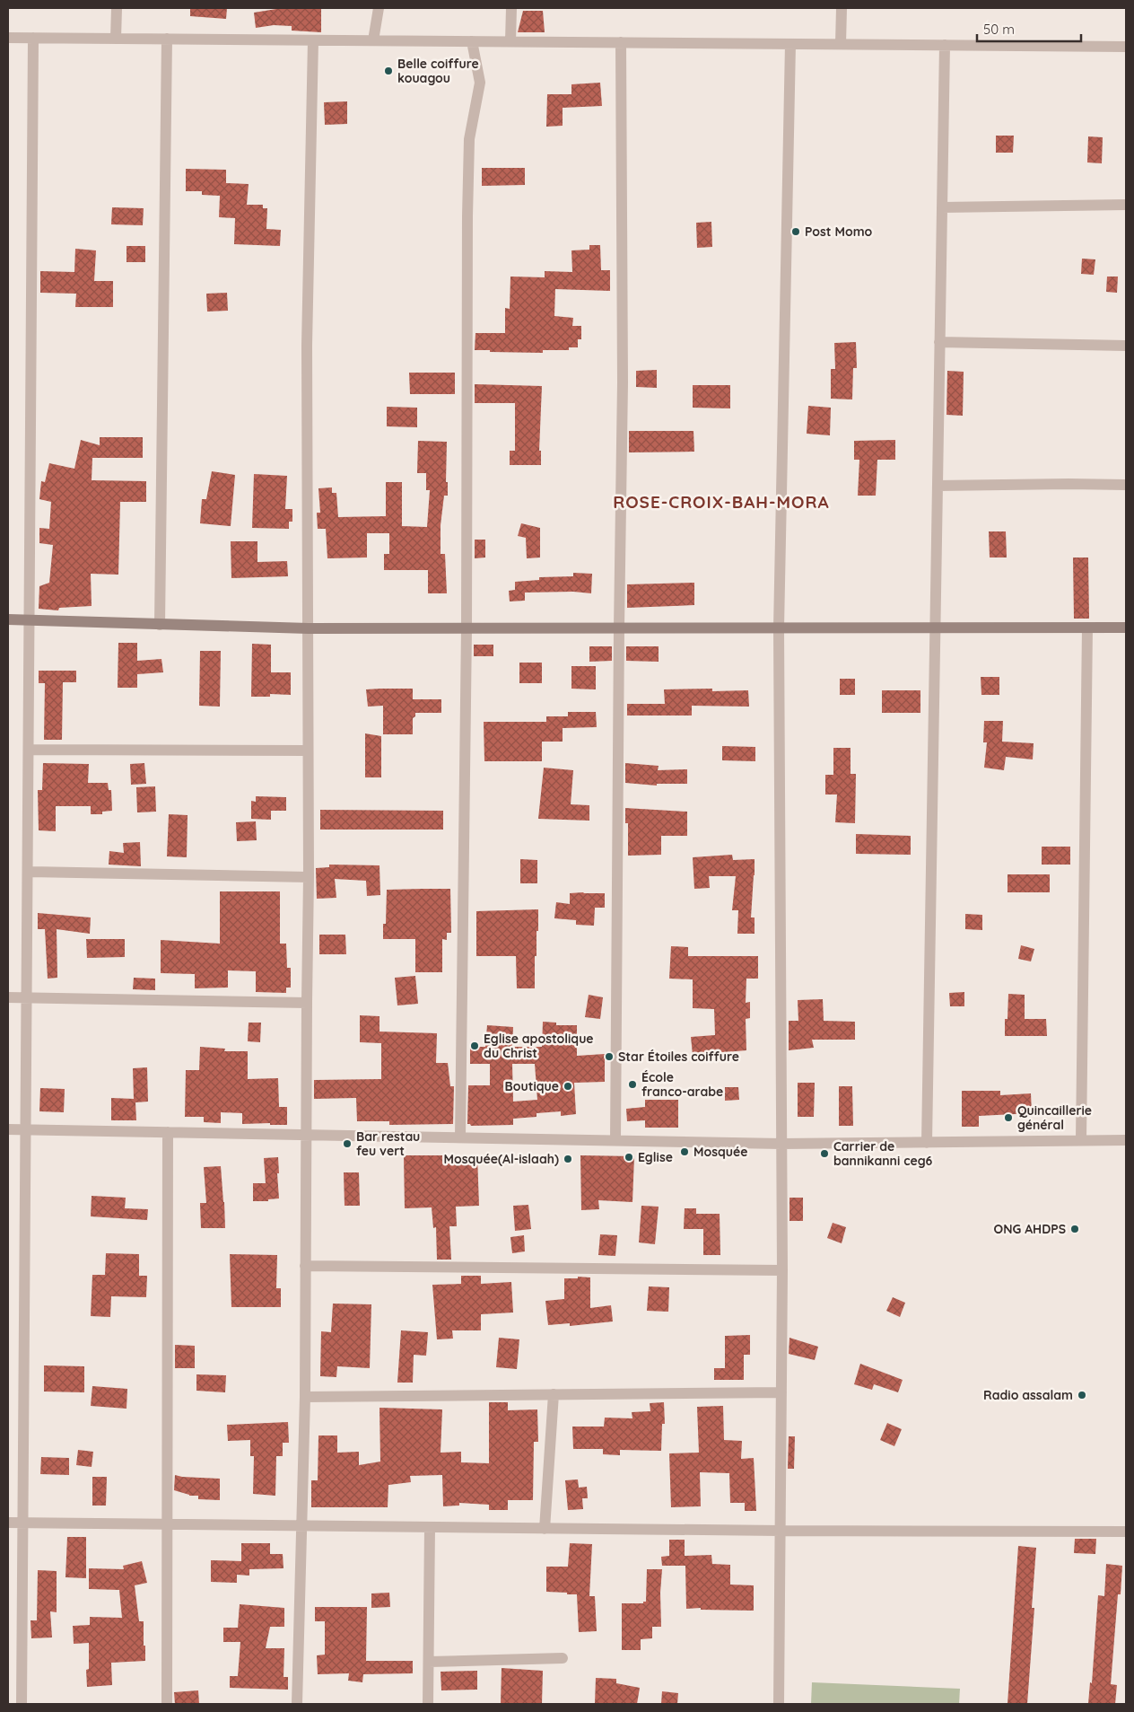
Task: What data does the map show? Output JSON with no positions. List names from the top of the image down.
{
  "districts": ["ROSE-CROIX-BAH-MORA"],
  "places": [
    "Belle coiffure kouagou",
    "Post Momo",
    "Eglise apostolique du Christ",
    "Star Étoiles coiffure",
    "École franco-arabe",
    "Boutique",
    "Quincaillerie général",
    "Bar restau feu vert",
    "Mosquée",
    "Carrier de bannikanni ceg6",
    "Eglise",
    "Mosquée(Al-islaah)",
    "ONG AHDPS",
    "Radio assalam"
  ],
  "scale_bar": "50 m"
}
